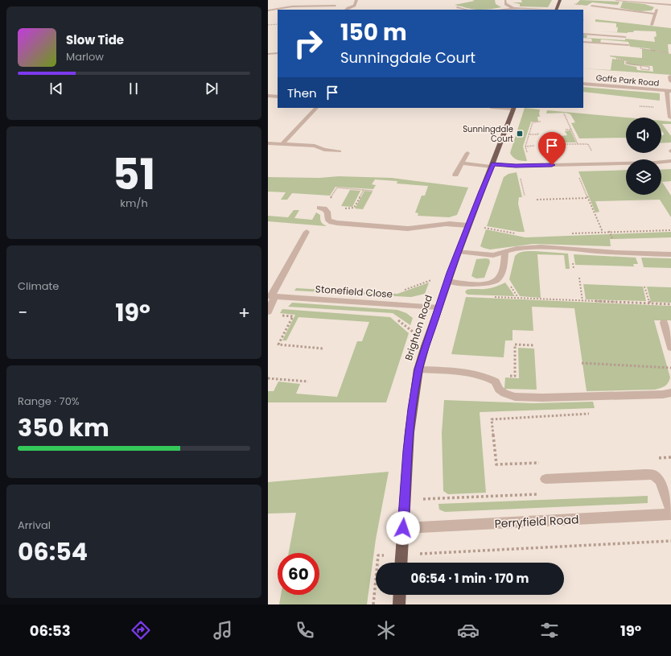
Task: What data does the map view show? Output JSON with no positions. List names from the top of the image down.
{
  "streets": {
    "main road": ["Brighton Road"],
    "street": ["Goffs Park Road", "Stonefield Close", "Perryfield Road"]
  },
  "crossings": [
    ["Stonefield Close", "Brighton Road"],
    ["Brighton Road", "Perryfield Road"]
  ],
  "places": {
    "transit": ["Sunningdale Court"]
  },
  "page": {
    "turn": ["150 m", "Sunningdale Court"],
    "song": ["Slow Tide", "Marlow"],
    "then": "Then",
    "tile": [
      ["51", "km/h"],
      "Climate",
      ["Range · 70%", "350 km"],
      ["Arrival", "06:54"]
    ],
    "heat": ["−", "19°", "+"],
    "limit": "60",
    "trip": "06:54 · 1 min · 170 m",
    "tabs": ["06:53", "19°"]
  }
}
